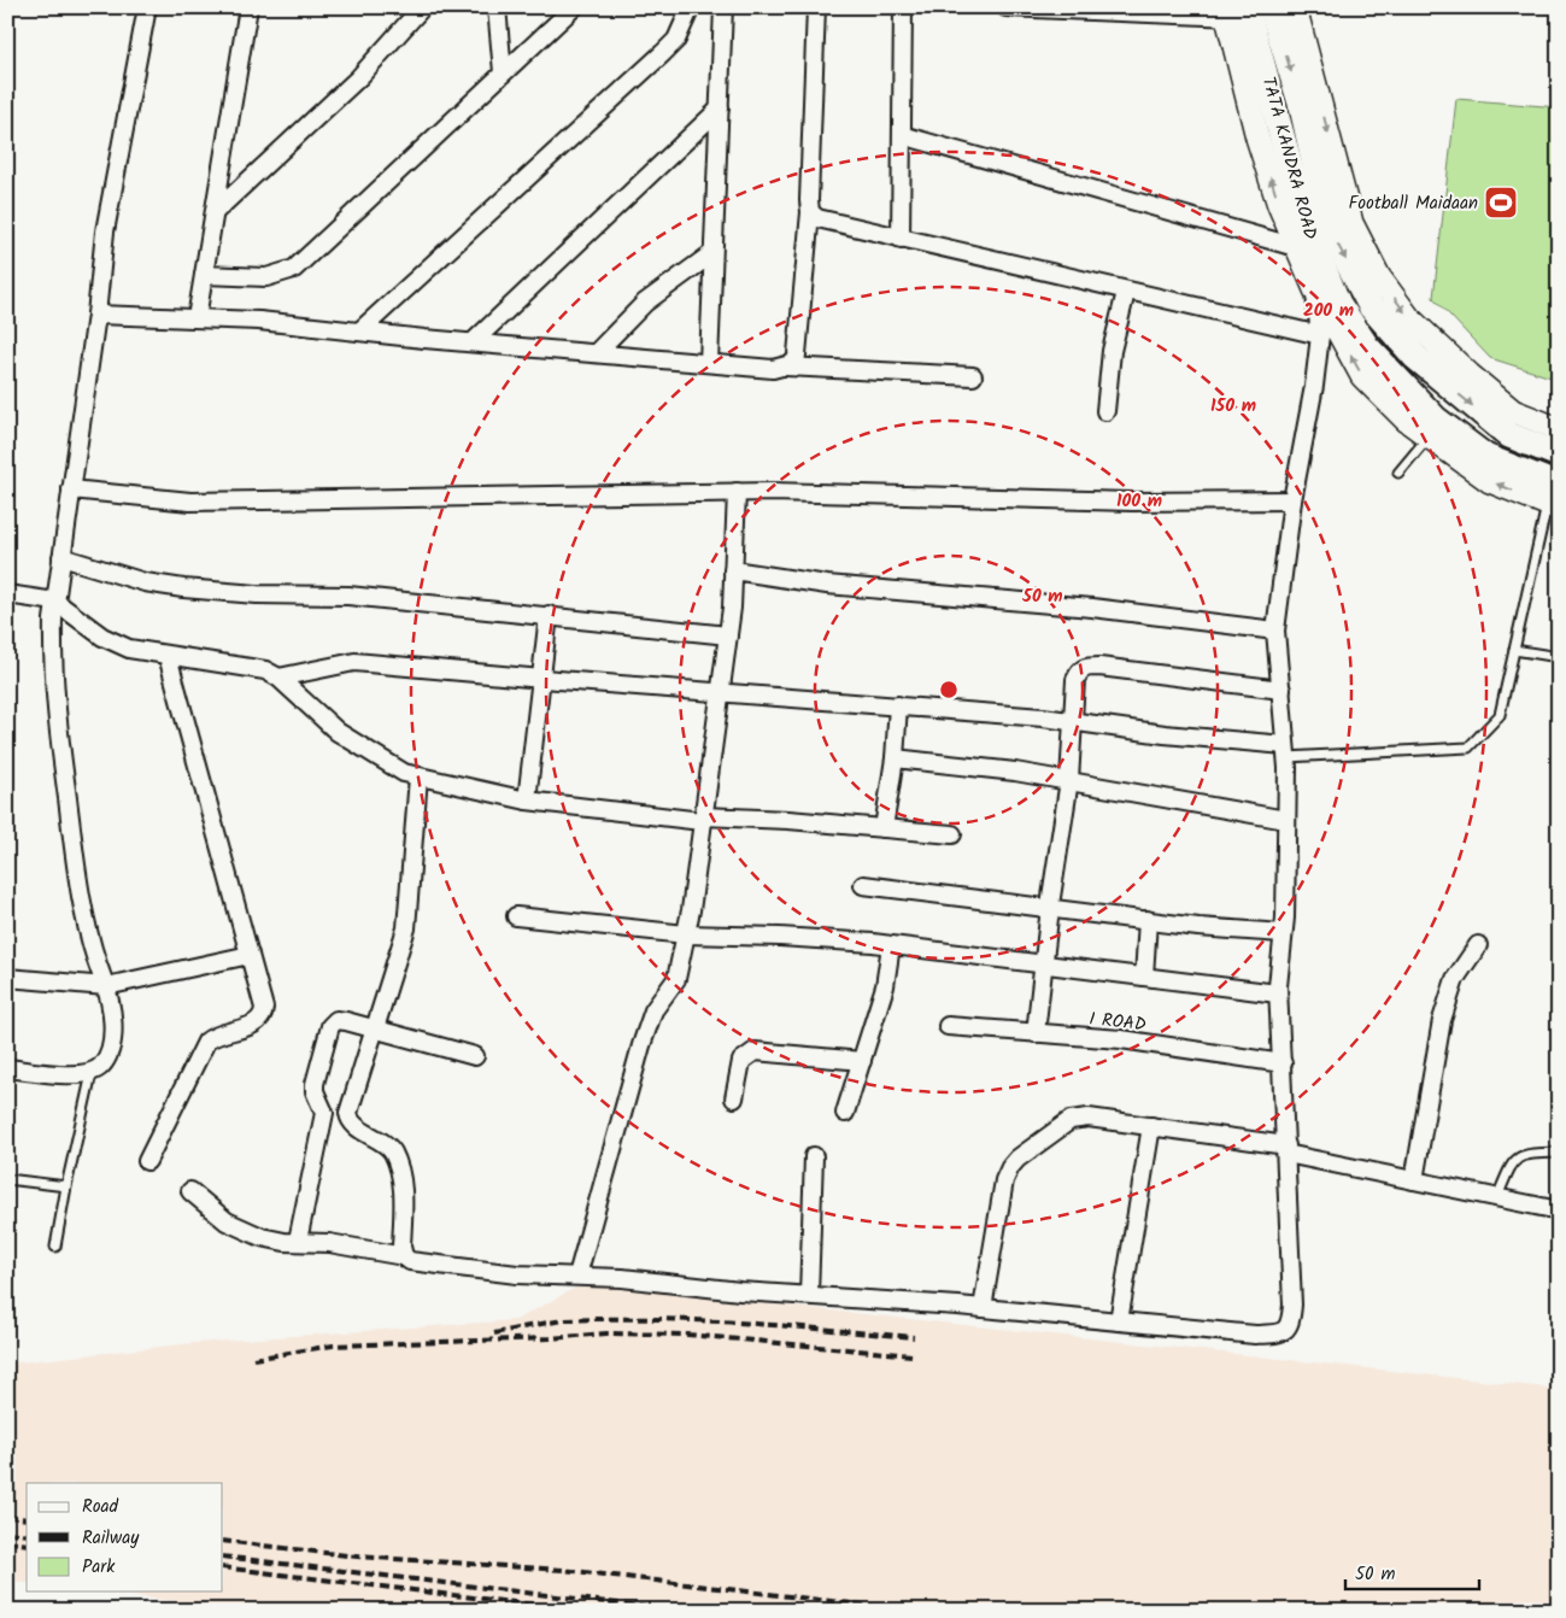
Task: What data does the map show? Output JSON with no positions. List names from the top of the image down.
{
  "streets": {
    "main road": ["TATA KANDRA ROAD"],
    "street": ["I ROAD"]
  },
  "places": {
    "sports": ["Football Maidaan"]
  },
  "legend": ["Road", "Railway", "Park"],
  "scale_bar": "50 m",
  "rings": [
    "200 m",
    "150 m",
    "100 m",
    "50 m"
  ]
}
